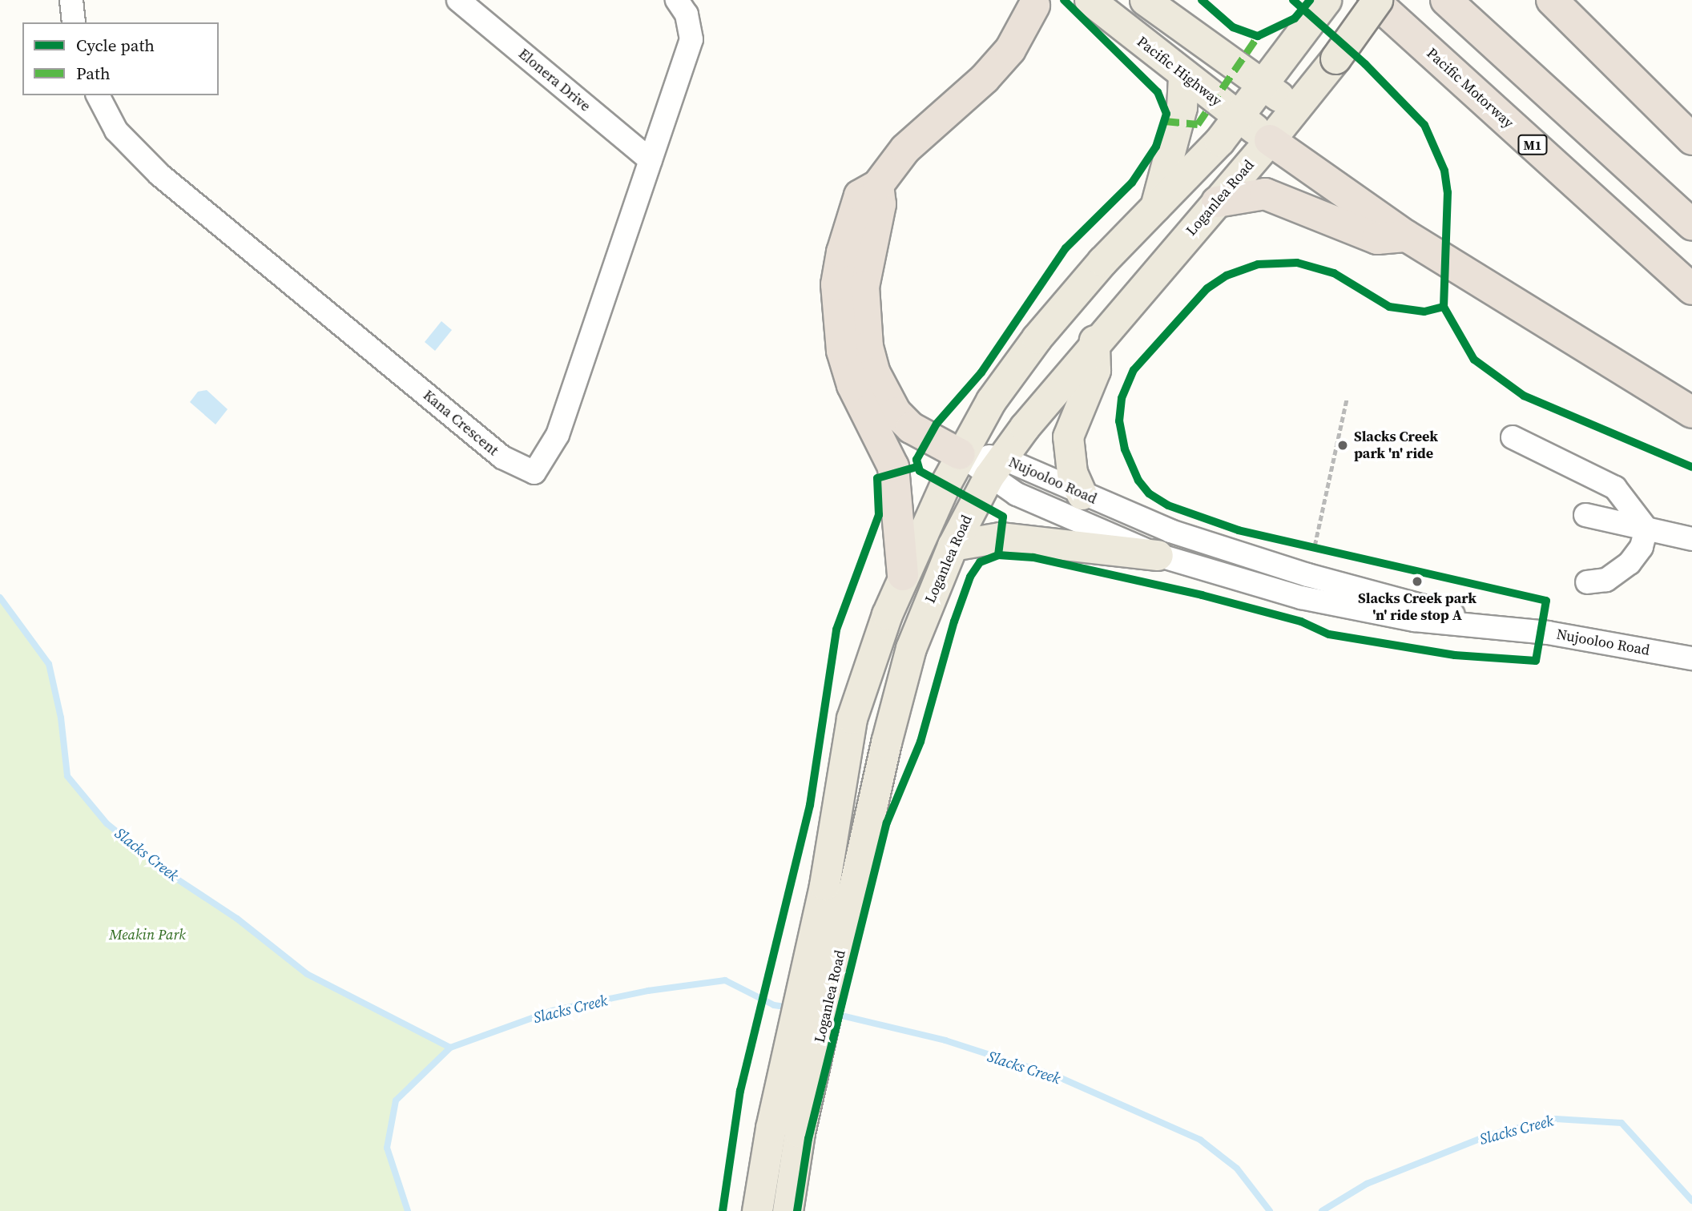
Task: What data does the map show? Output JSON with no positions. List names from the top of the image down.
{
  "streets": {
    "highway": ["Pacific Motorway", "M1"],
    "main road": ["Pacific Highway", "Loganlea Road"],
    "street": ["Elonera Drive", "Kana Crescent", "Nujooloo Road"]
  },
  "crossings": [
    ["Pacific Highway", "Loganlea Road"],
    ["Elonera Drive", "Kana Crescent"],
    ["Pacific Motorway", "Loganlea Road"],
    ["Loganlea Road", "Nujooloo Road"]
  ],
  "water": ["Slacks Creek"],
  "parks": ["Meakin Park"],
  "places": ["Slacks Creek park 'n' ride", "Slacks Creek park 'n' ride stop A"],
  "legend": ["Cycle path", "Path"]
}
